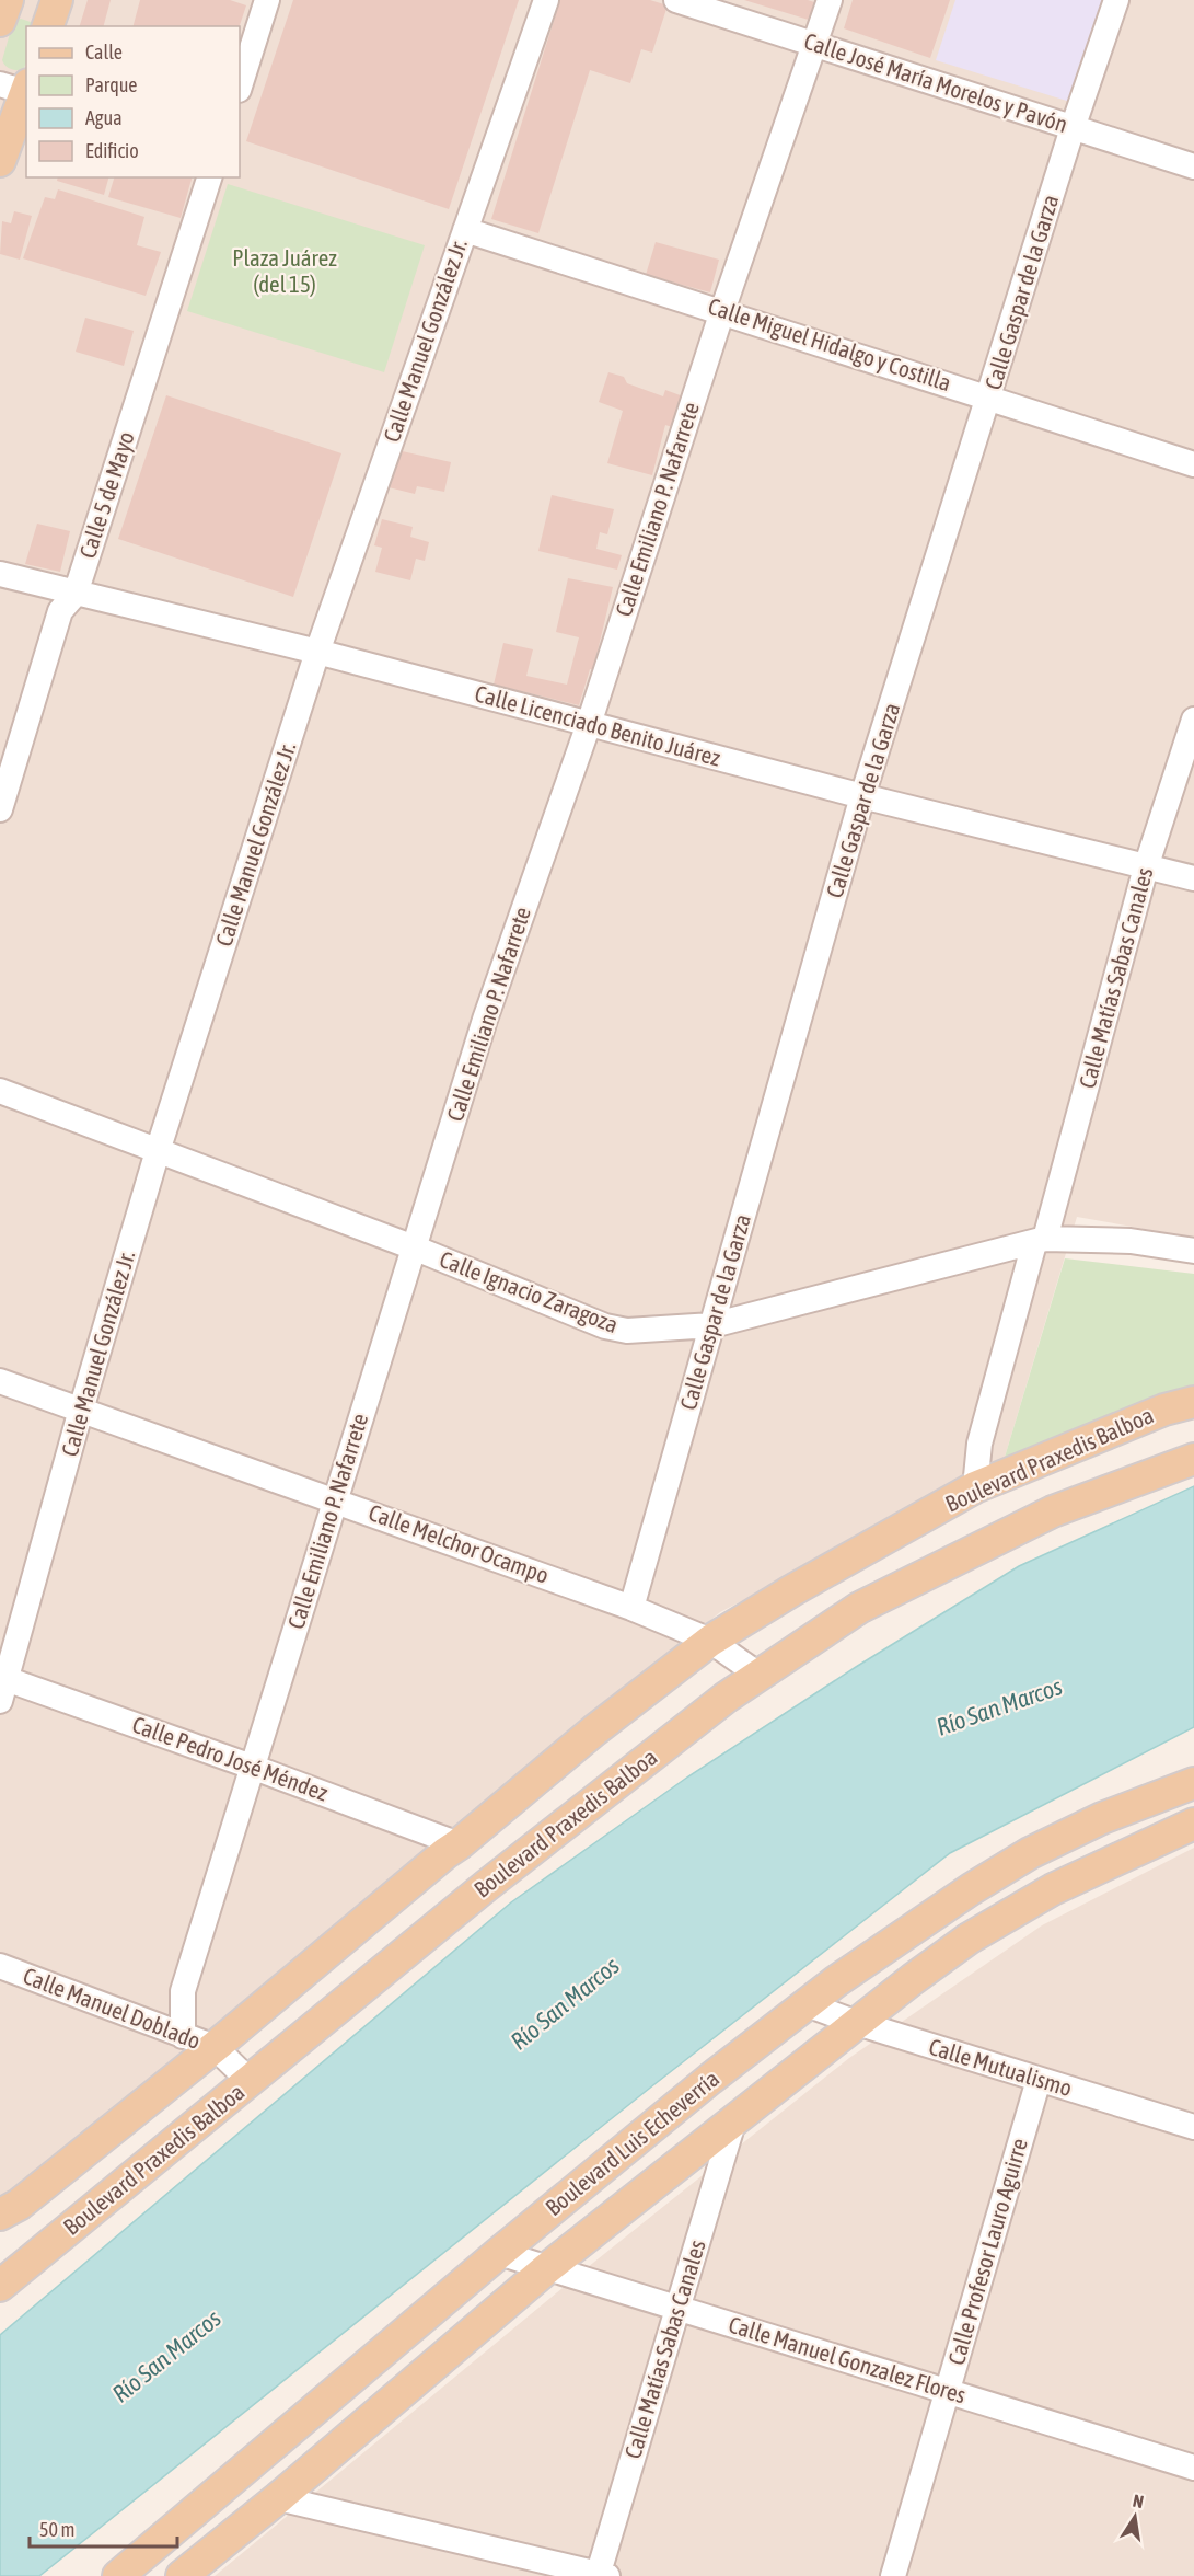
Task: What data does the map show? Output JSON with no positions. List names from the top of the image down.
{
  "streets": {
    "main road": ["Boulevard Praxedis Balboa", "Boulevard Luis Echeverría"],
    "street": [
      "Calle José María Morelos y Pavón",
      "Calle Gaspar de la Garza",
      "Calle Manuel González Jr.",
      "Calle Miguel Hidalgo y Costilla",
      "Calle 5 de Mayo",
      "Calle Emiliano P. Nafarrete",
      "Calle Licenciado Benito Juárez",
      "Calle Matías Sabas Canales",
      "Calle Ignacio Zaragoza",
      "Calle Melchor Ocampo",
      "Calle Pedro José Méndez",
      "Calle Manuel Doblado",
      "Calle Mutualismo",
      "Calle Profesor Lauro Aguirre",
      "Calle Manuel Gonzalez Flores"
    ]
  },
  "crossings": [
    ["Calle José María Morelos y Pavón", "Calle Gaspar de la Garza"],
    ["Calle José María Morelos y Pavón", "Calle Emiliano P. Nafarrete"],
    ["Calle Gaspar de la Garza", "Calle Miguel Hidalgo y Costilla"],
    ["Calle Gaspar de la Garza", "Calle Licenciado Benito Juárez"],
    ["Calle Gaspar de la Garza", "Calle Ignacio Zaragoza"],
    ["Calle Gaspar de la Garza", "Calle Melchor Ocampo"],
    ["Calle Manuel González Jr.", "Calle Miguel Hidalgo y Costilla"],
    ["Calle Manuel González Jr.", "Calle Licenciado Benito Juárez"],
    ["Calle Manuel González Jr.", "Calle Ignacio Zaragoza"],
    ["Calle Manuel González Jr.", "Calle Melchor Ocampo"],
    ["Calle Manuel González Jr.", "Calle Pedro José Méndez"],
    ["Calle Miguel Hidalgo y Costilla", "Calle Emiliano P. Nafarrete"],
    ["Calle 5 de Mayo", "Calle Licenciado Benito Juárez"],
    ["Calle Emiliano P. Nafarrete", "Calle Licenciado Benito Juárez"],
    ["Calle Emiliano P. Nafarrete", "Calle Ignacio Zaragoza"],
    ["Calle Emiliano P. Nafarrete", "Calle Melchor Ocampo"],
    ["Calle Emiliano P. Nafarrete", "Calle Pedro José Méndez"],
    ["Calle Emiliano P. Nafarrete", "Calle Manuel Doblado"],
    ["Calle Licenciado Benito Juárez", "Calle Matías Sabas Canales"],
    ["Calle Matías Sabas Canales", "Calle Ignacio Zaragoza"],
    ["Calle Matías Sabas Canales", "Boulevard Praxedis Balboa"],
    ["Calle Matías Sabas Canales", "Boulevard Luis Echeverría"],
    ["Calle Matías Sabas Canales", "Calle Manuel Gonzalez Flores"],
    ["Boulevard Praxedis Balboa", "Calle Melchor Ocampo"],
    ["Boulevard Praxedis Balboa", "Calle Pedro José Méndez"],
    ["Boulevard Praxedis Balboa", "Calle Manuel Doblado"],
    ["Calle Mutualismo", "Boulevard Luis Echeverría"],
    ["Calle Mutualismo", "Calle Profesor Lauro Aguirre"],
    ["Boulevard Luis Echeverría", "Calle Manuel Gonzalez Flores"],
    ["Calle Profesor Lauro Aguirre", "Calle Manuel Gonzalez Flores"]
  ],
  "water": ["Río San Marcos"],
  "parks": ["Plaza Juárez (del 15)"],
  "legend": [
    "Calle",
    "Parque",
    "Agua",
    "Edificio"
  ],
  "scale_bar": "50 m",
  "north": "top"
}
